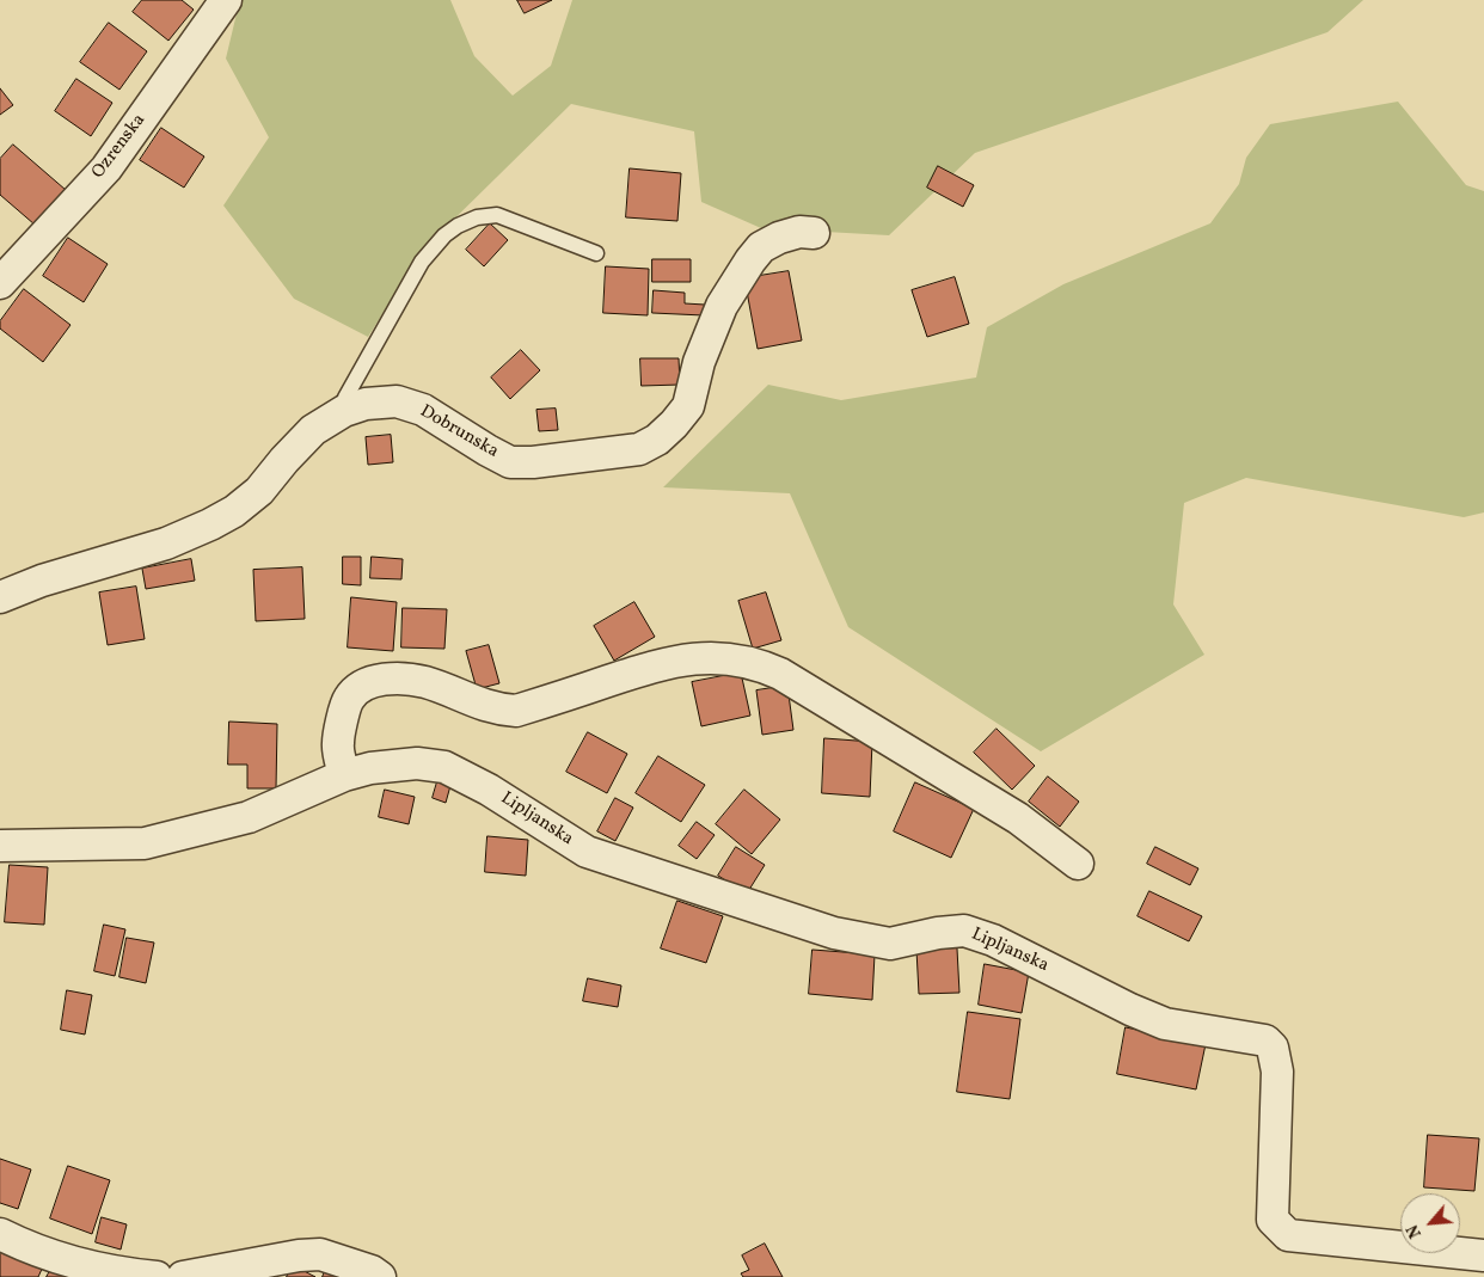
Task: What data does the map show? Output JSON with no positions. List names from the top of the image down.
{
  "streets": {
    "street": ["Ozrenska", "Dobrunska", "Lipljanska"]
  },
  "north": "bottom left"
}
